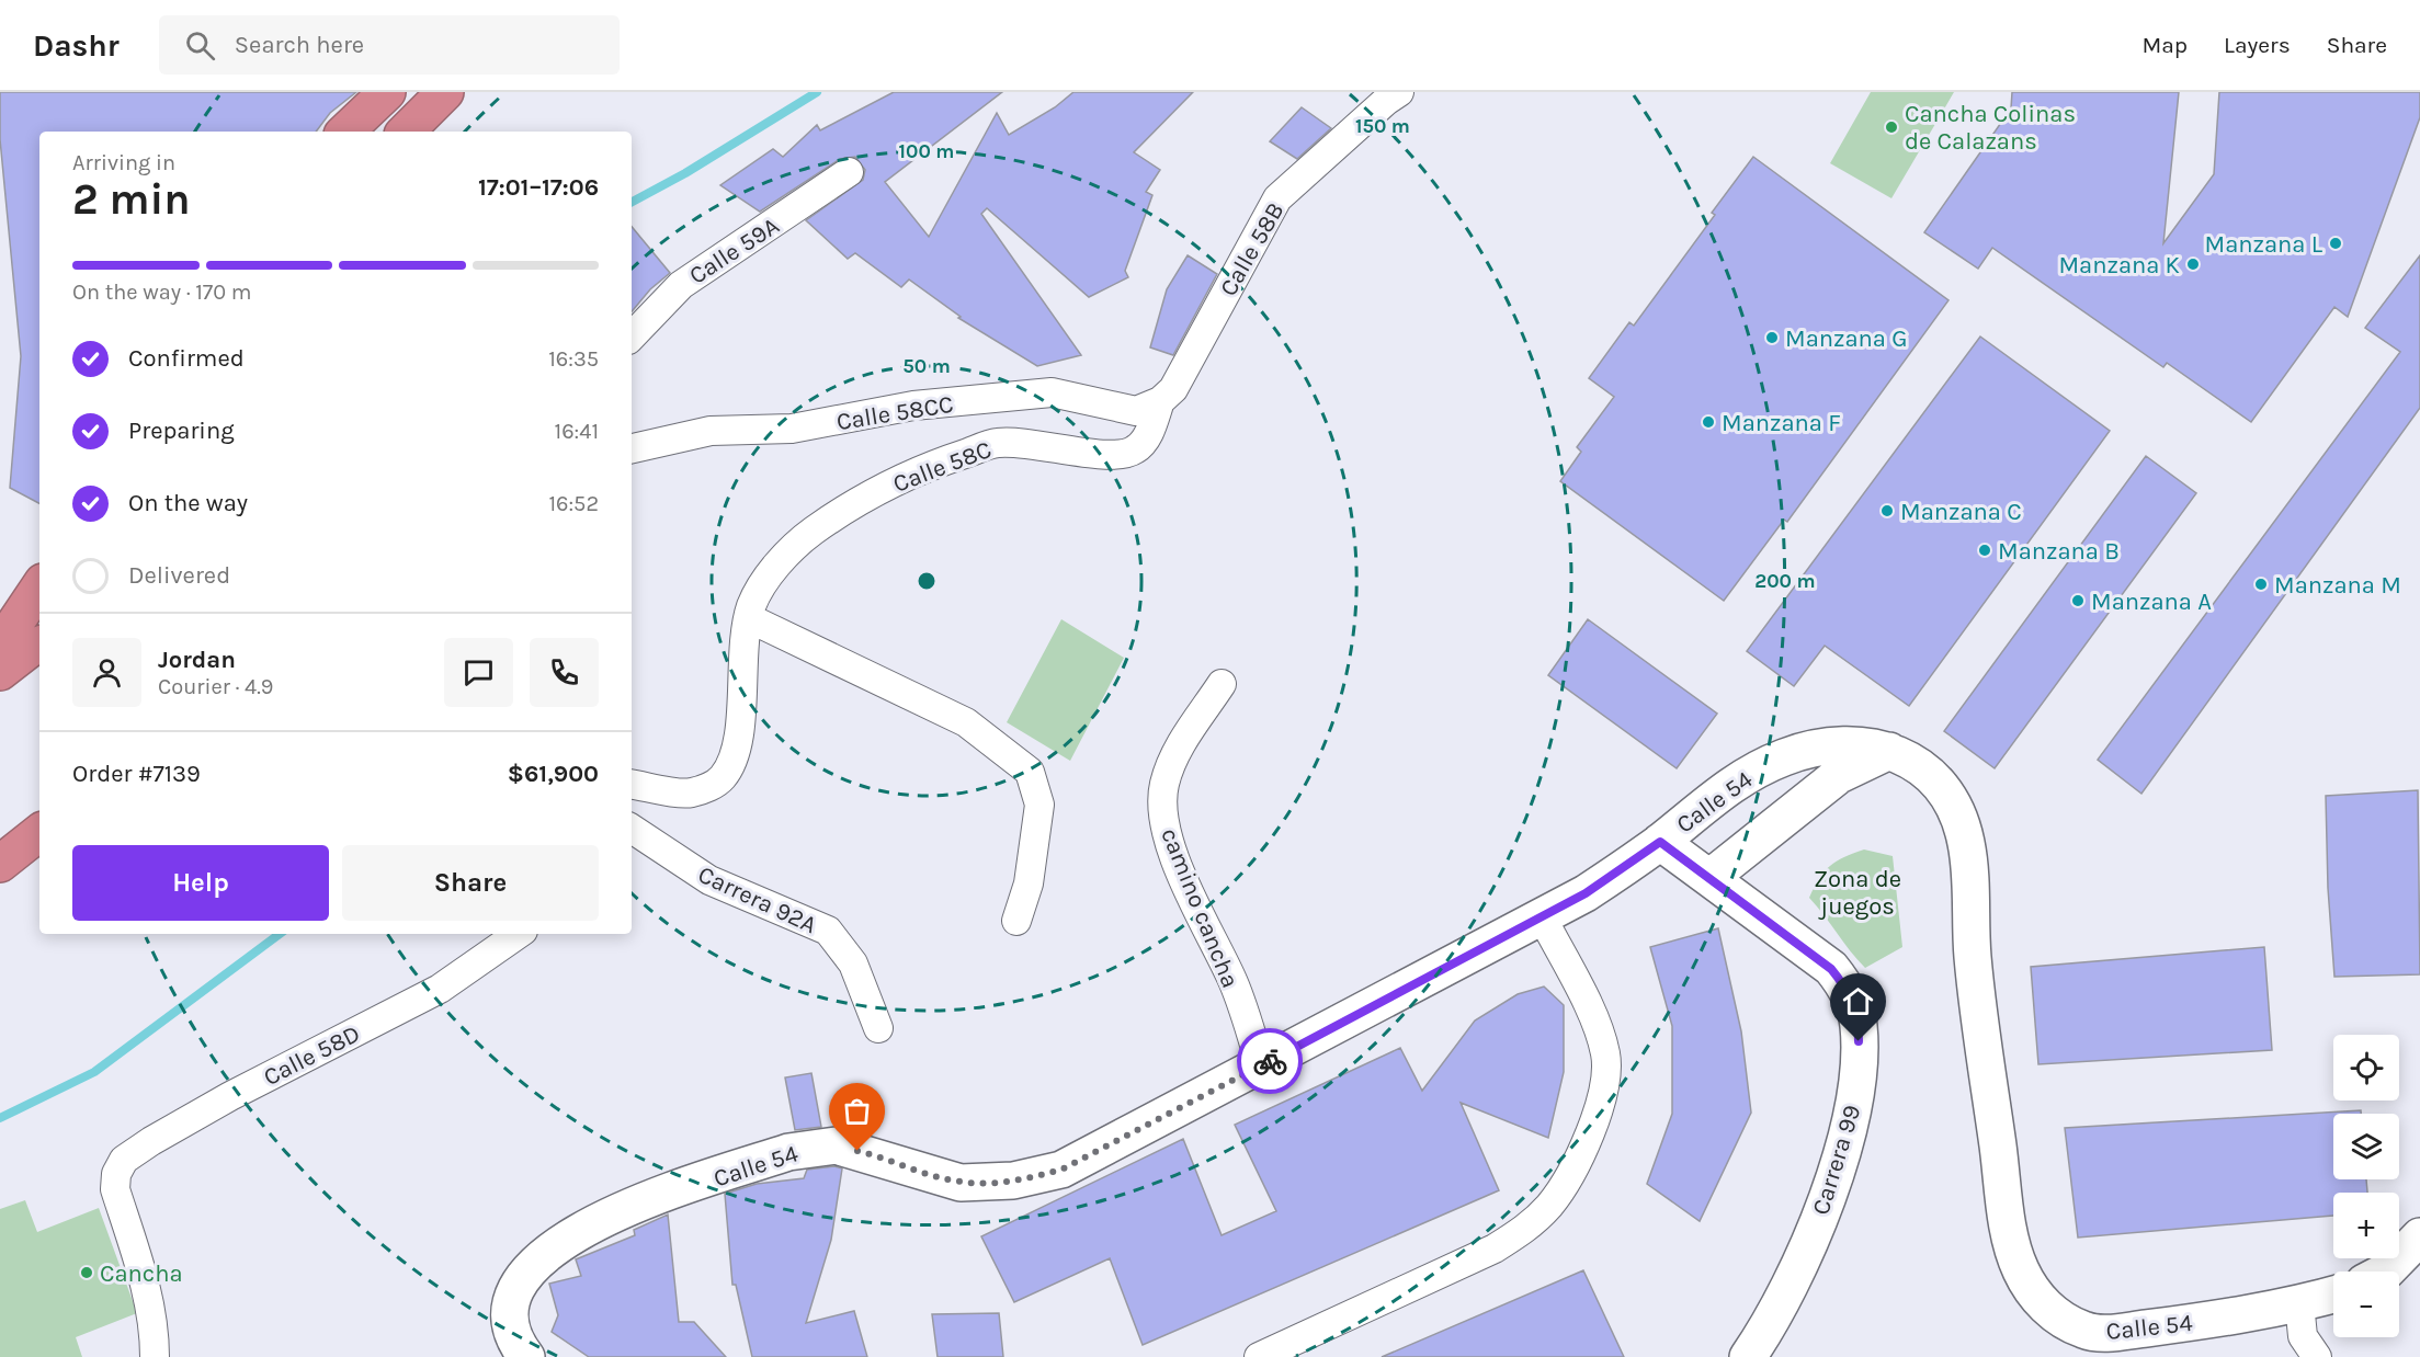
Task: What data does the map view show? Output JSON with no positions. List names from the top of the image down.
{
  "streets": {
    "street": [
      "Calle 58B",
      "Calle 59A",
      "Calle 58CC",
      "Calle 58C",
      "Calle 54",
      "Carrera 92A",
      "camino cancha",
      "Calle 58D",
      "Carrera 99"
    ]
  },
  "crossings": [
    ["Calle 58B", "Calle 58CC"],
    ["Calle 58B", "Calle 58C"],
    ["Calle 58CC", "Calle 58C"],
    ["Calle 54", "camino cancha"],
    ["Calle 54", "Carrera 99"]
  ],
  "parks": ["Zona de juegos"],
  "places": [
    "Cancha Colinas de Calazans",
    "Manzana L",
    "Manzana K",
    "Manzana G",
    "Manzana F",
    "Manzana C",
    "Manzana B",
    "Manzana M",
    "Manzana A",
    "Cancha"
  ],
  "page": {
    "header": "Dashr",
    "search": "Search here",
    "nav": ["Map", "Layers", "Share"],
    "heading": ["2 min", "Arriving in", "17:01–17:06"],
    "panel": [
      "Jordan",
      "Courier · 4.9",
      "Order #7139",
      "$61,900"
    ],
    "bar": "On the way · 170 m",
    "list": [
      ["Confirmed", "16:35"],
      ["Preparing", "16:41"],
      ["On the way", "16:52"],
      "Delivered"
    ],
    "buttons": ["Help", "Share"],
    "map_buttons": ["+", "−"]
  },
  "rings": [
    "150 m",
    "100 m",
    "50 m",
    "200 m"
  ]
}
